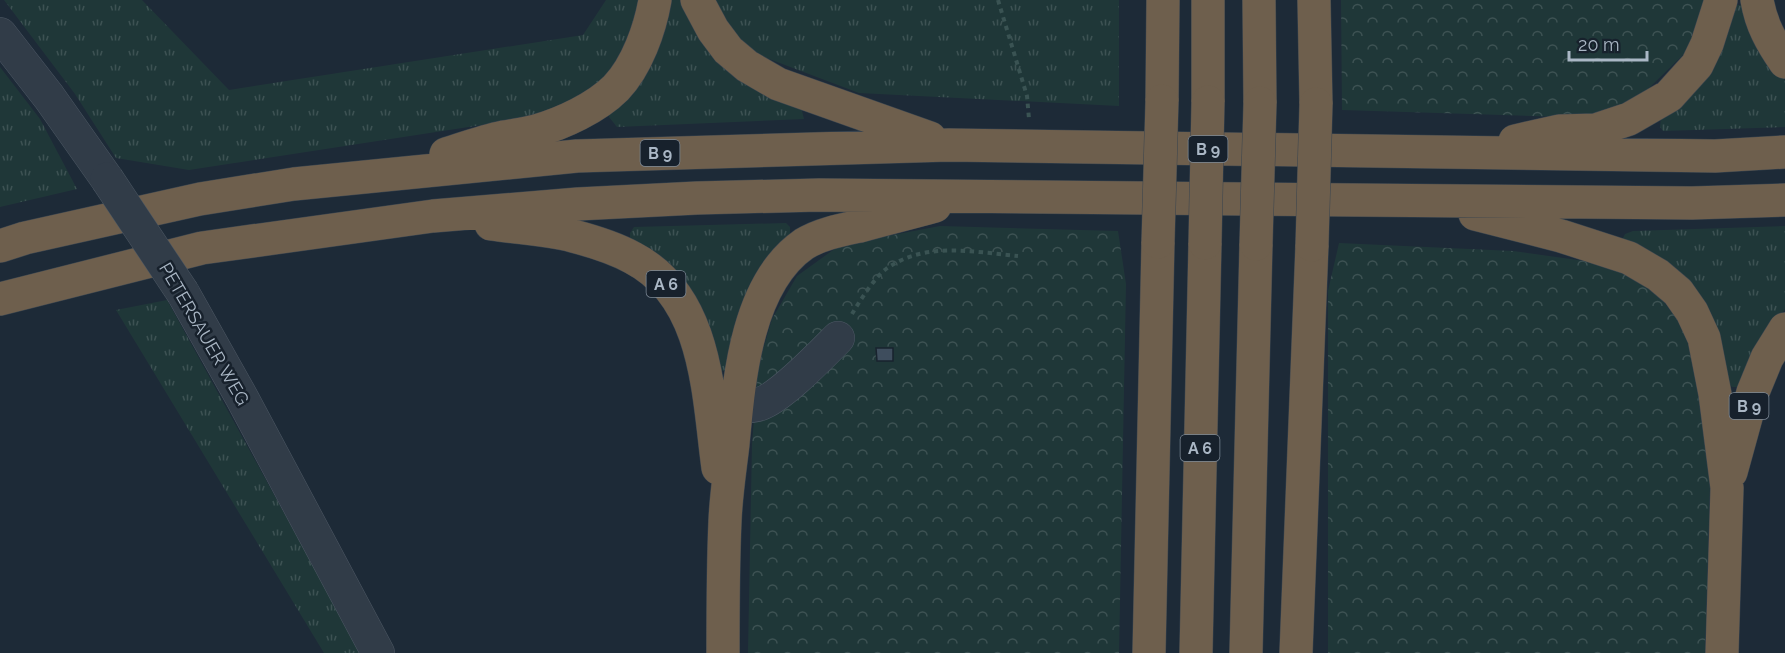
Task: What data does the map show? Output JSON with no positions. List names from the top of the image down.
{
  "streets": {
    "highway": ["B 9", "A 6"],
    "street": ["PETERSAUER WEG"]
  },
  "scale_bar": "20 m"
}
